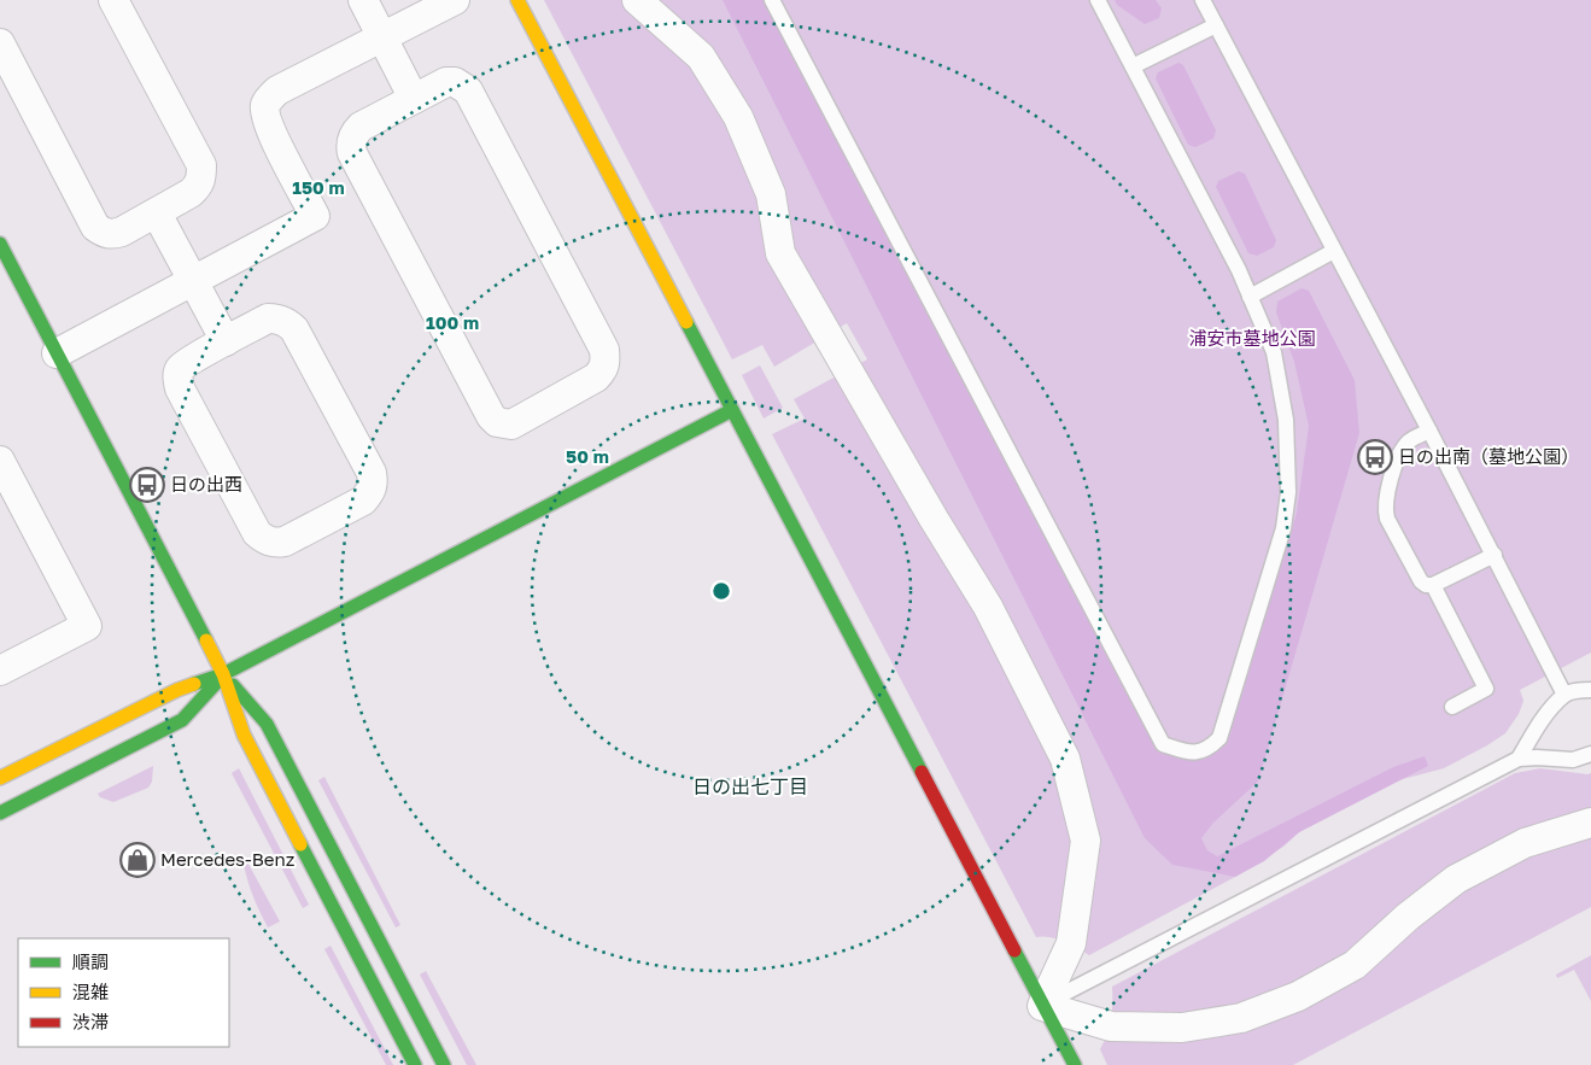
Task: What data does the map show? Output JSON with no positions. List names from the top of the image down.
{
  "districts": ["日の出七丁目"],
  "parks": ["浦安市墓地公園"],
  "places": {
    "bus stop": ["日の出南（墓地公園）", "日の出西"],
    "shop": ["Mercedes-Benz"]
  },
  "legend": ["順調", "混雑", "渋滞"],
  "rings": ["150 m", "100 m", "50 m"]
}
